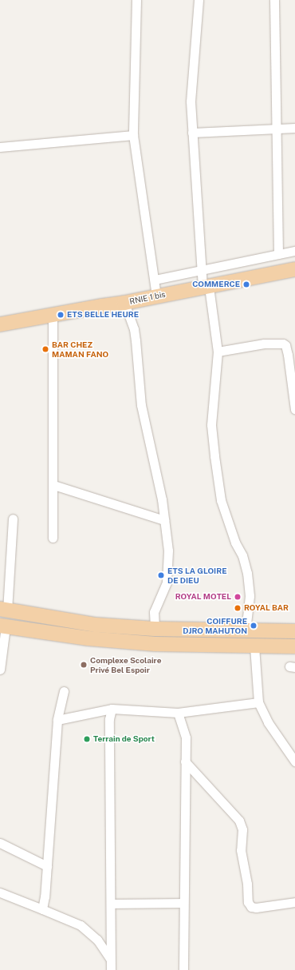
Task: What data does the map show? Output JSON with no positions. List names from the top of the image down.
{
  "streets": {
    "main road": ["RNIE 1 bis"]
  },
  "places": [
    "COMMERCE",
    "ETS BELLE HEURE",
    "BAR CHEZ MAMAN FANO",
    "ETS LA GLOIRE DE DIEU",
    "ROYAL MOTEL",
    "ROYAL BAR",
    "COIFFURE DJRO MAHUTON",
    "Complexe Scolaire Privé Bel Espoir",
    "Terrain de Sport"
  ]
}
